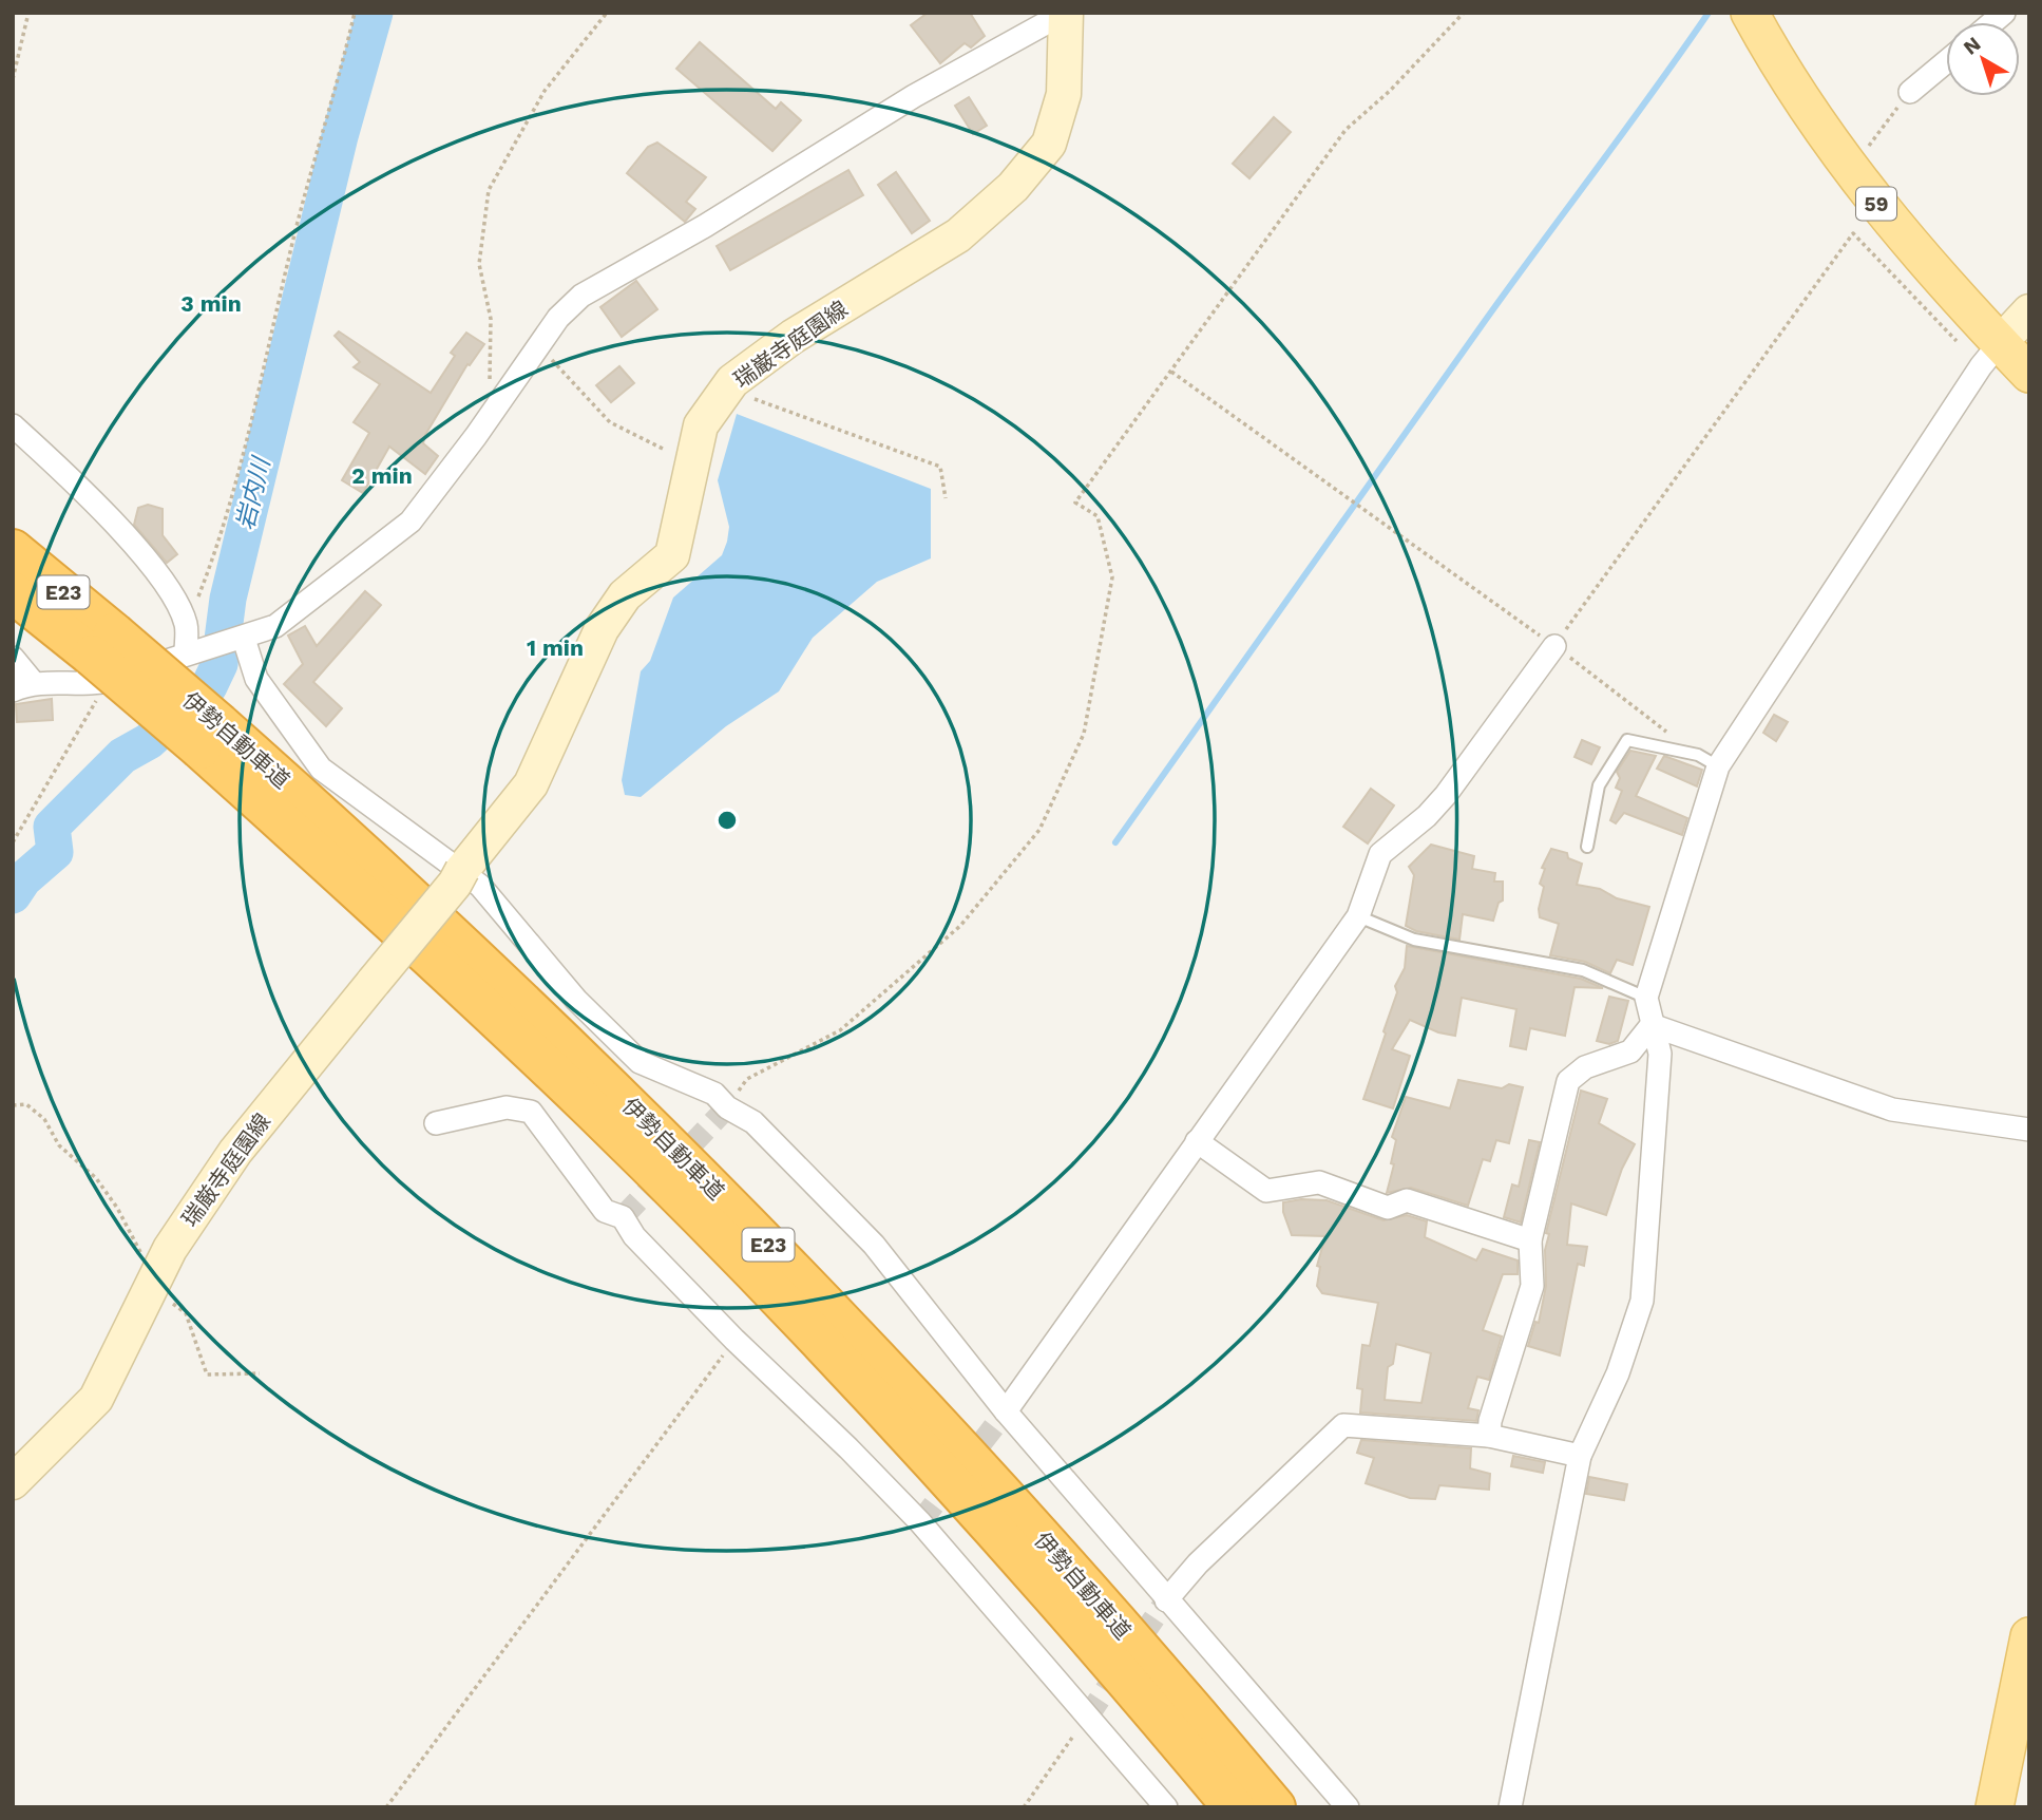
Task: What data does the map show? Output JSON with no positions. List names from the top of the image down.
{
  "streets": {
    "highway": ["E23", "伊勢自動車道"],
    "main road": ["59", "瑞巌寺庭園線", "瑞厳寺庭園線"]
  },
  "crossings": [
    ["瑞巌寺庭園線", "瑞厳寺庭園線"]
  ],
  "water": ["岩内川"],
  "north": "top left",
  "rings": ["3 min", "2 min", "1 min"]
}
